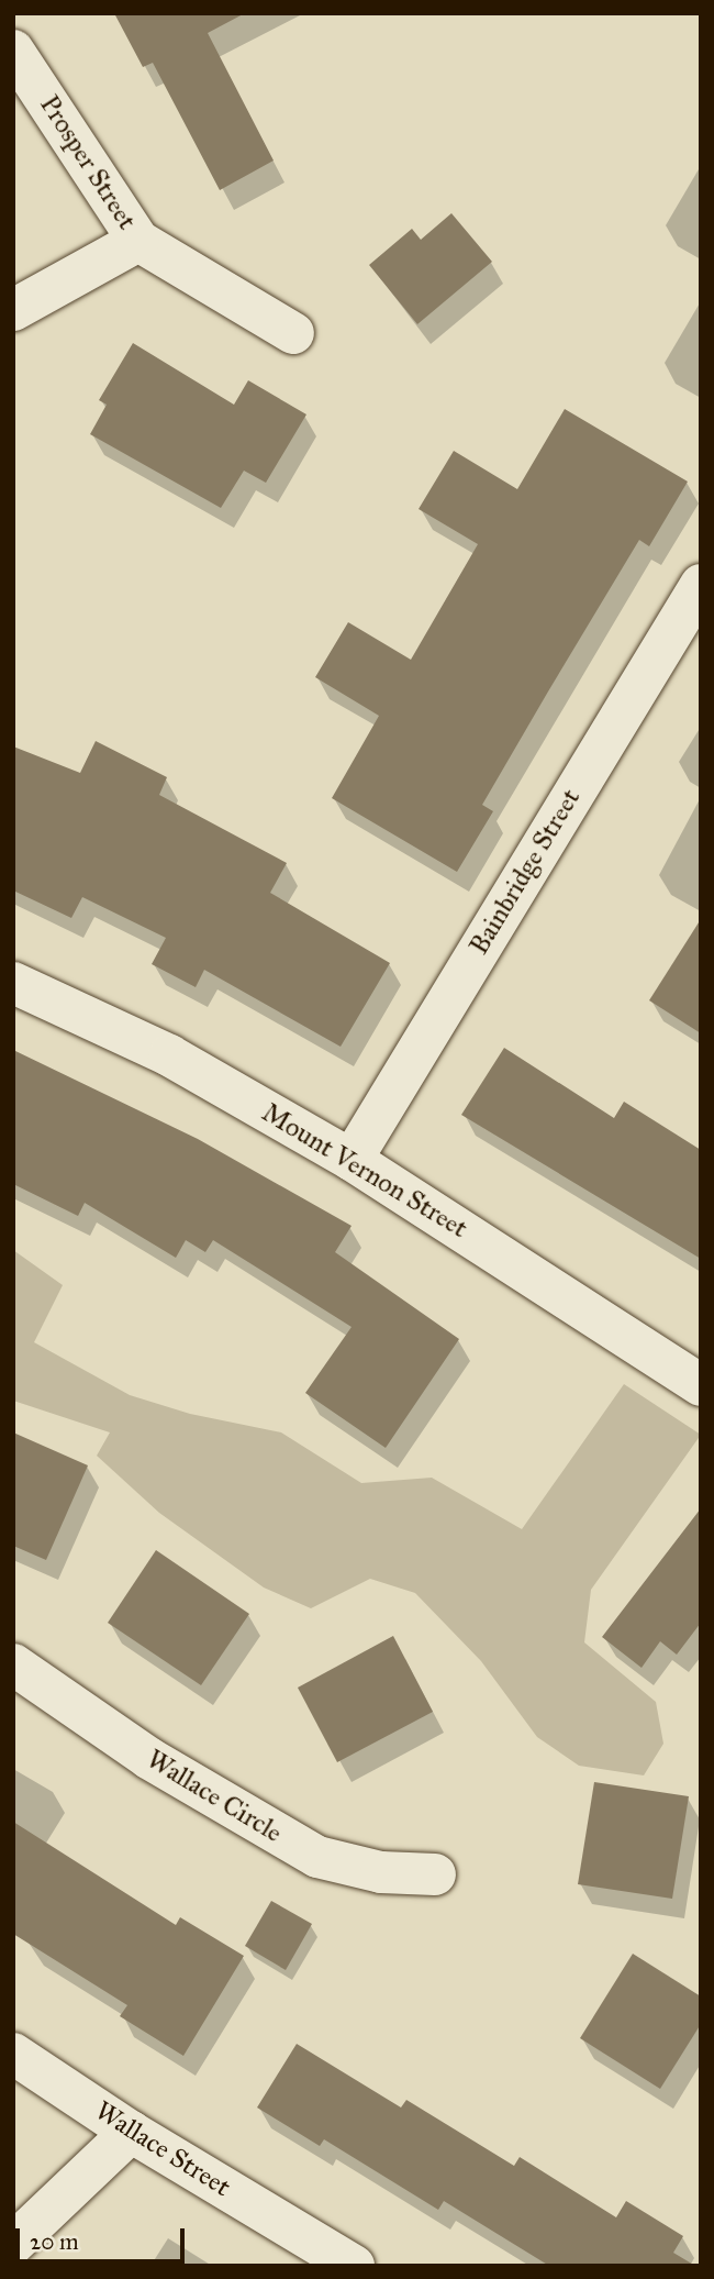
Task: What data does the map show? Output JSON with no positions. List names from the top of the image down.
{
  "streets": {
    "street": [
      "Prosper Street",
      "Bainbridge Street",
      "Mount Vernon Street",
      "Wallace Circle",
      "Wallace Street"
    ]
  },
  "crossings": [
    ["Bainbridge Street", "Mount Vernon Street"]
  ],
  "scale_bar": "20 m"
}
